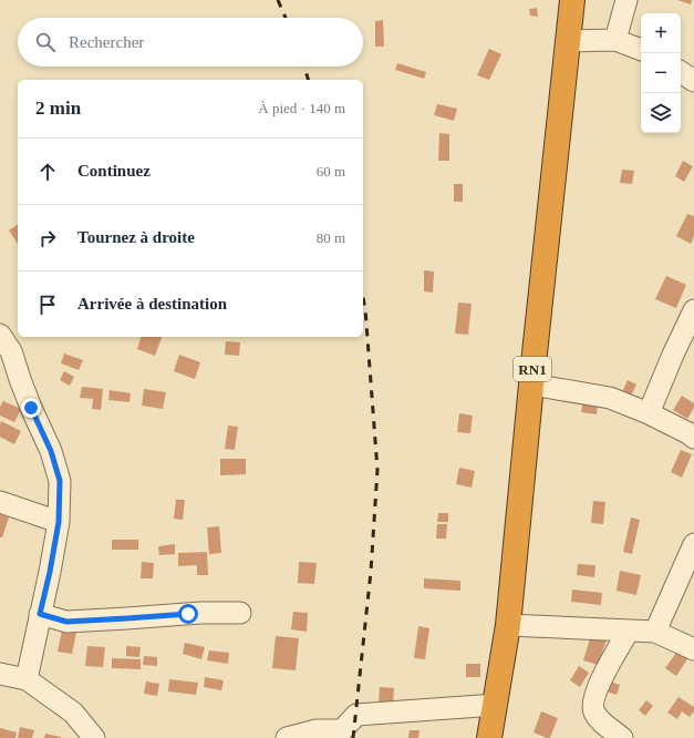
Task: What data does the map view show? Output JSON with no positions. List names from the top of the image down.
{
  "streets": {
    "highway": ["RN1"]
  },
  "page": {
    "map_buttons": ["+", "−"],
    "search": "Rechercher",
    "heading": ["2 min", "À pied · 140 m"],
    "list": [
      ["Continuez", "60 m"],
      ["Tournez à droite", "80 m"],
      "Arrivée à destination"
    ]
  }
}
